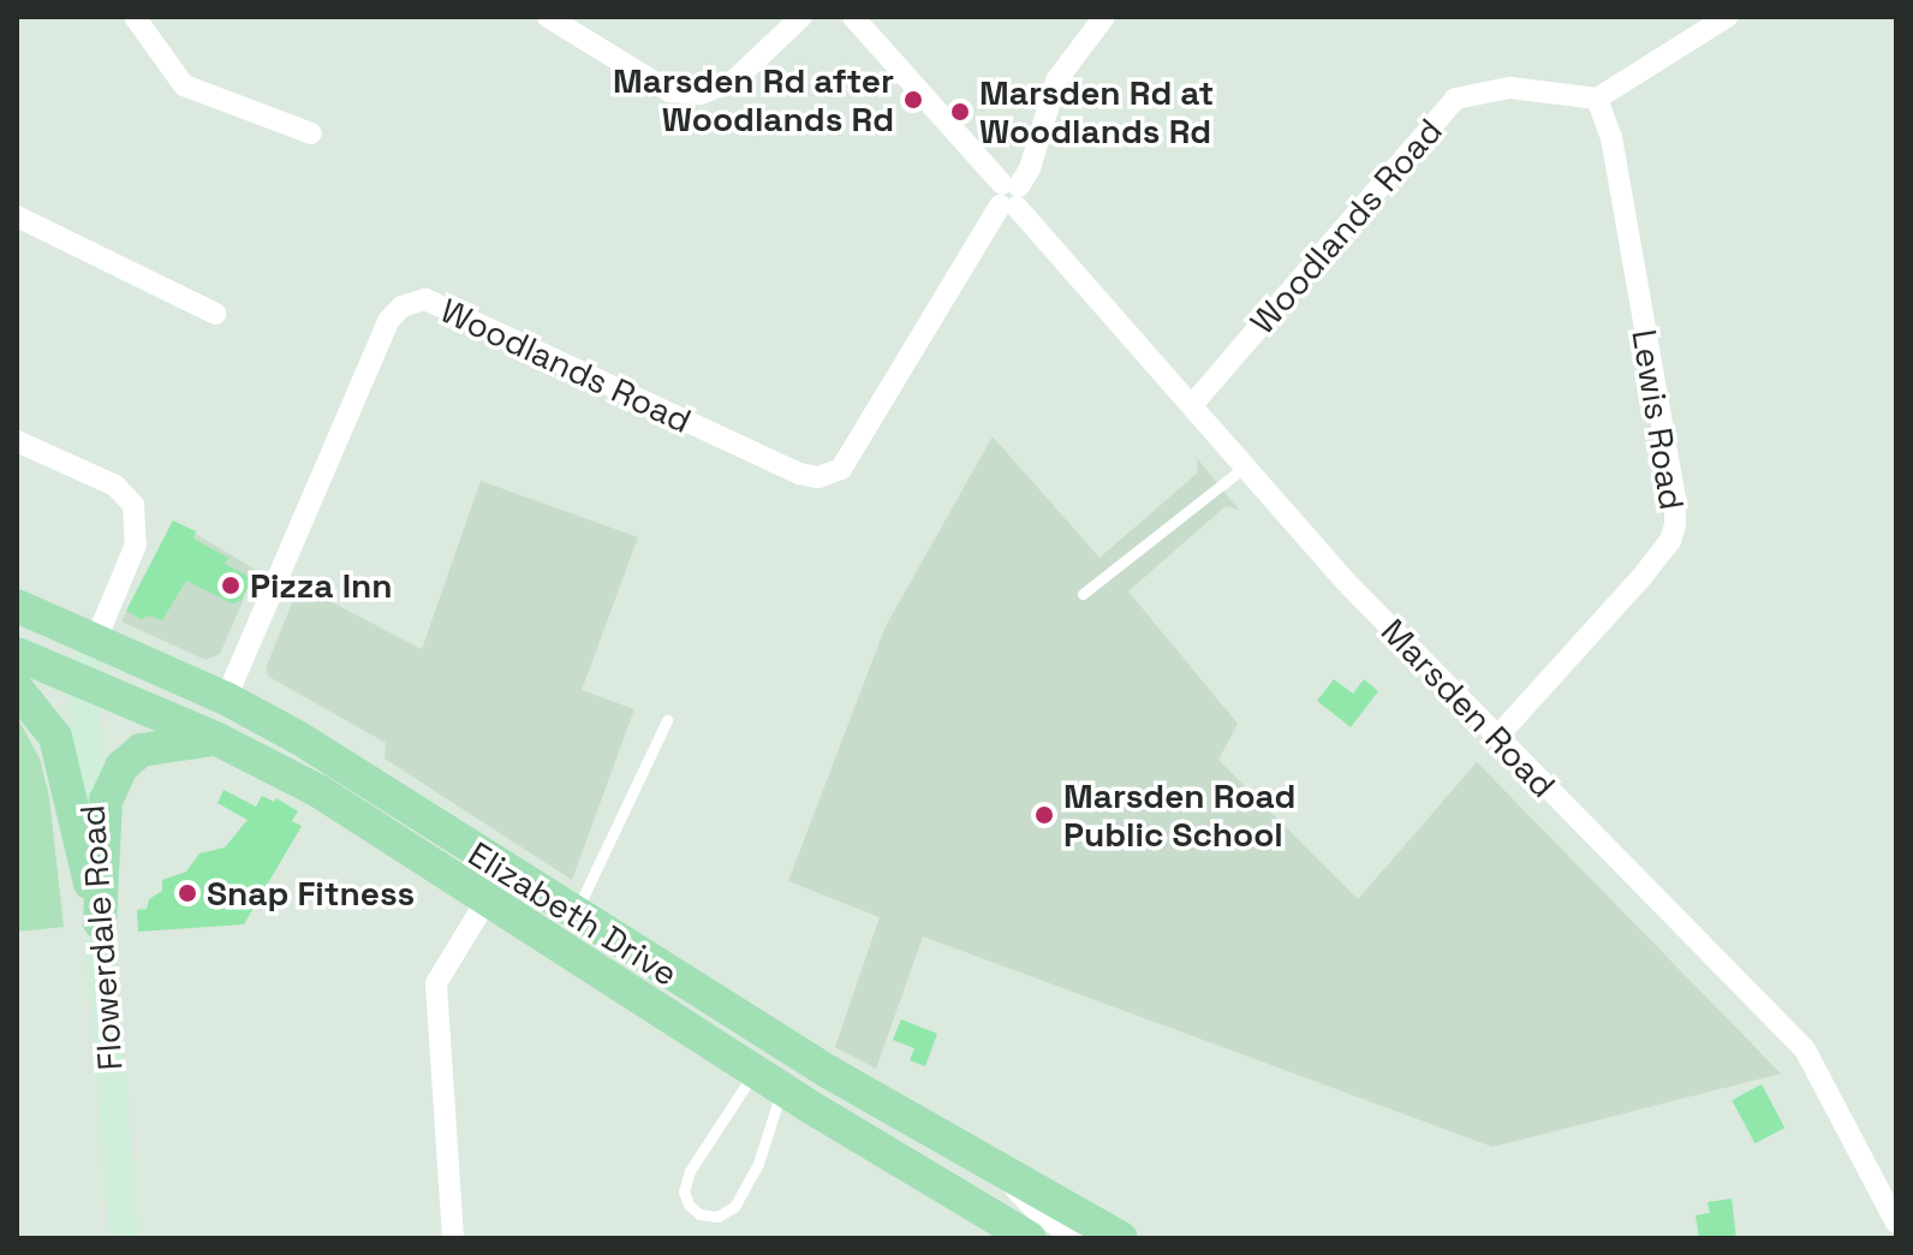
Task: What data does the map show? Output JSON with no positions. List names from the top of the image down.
{
  "streets": {
    "main road": ["Elizabeth Drive", "Flowerdale Road"],
    "street": ["Woodlands Road", "Lewis Road", "Marsden Road"]
  },
  "crossings": [
    ["Woodlands Road", "Lewis Road"],
    ["Woodlands Road", "Marsden Road"],
    ["Woodlands Road", "Elizabeth Drive"],
    ["Lewis Road", "Marsden Road"],
    ["Elizabeth Drive", "Flowerdale Road"]
  ],
  "places": [
    "Marsden Rd after Woodlands Rd",
    "Marsden Rd at Woodlands Rd",
    "Pizza Inn",
    "Marsden Road Public School",
    "Snap Fitness"
  ]
}
